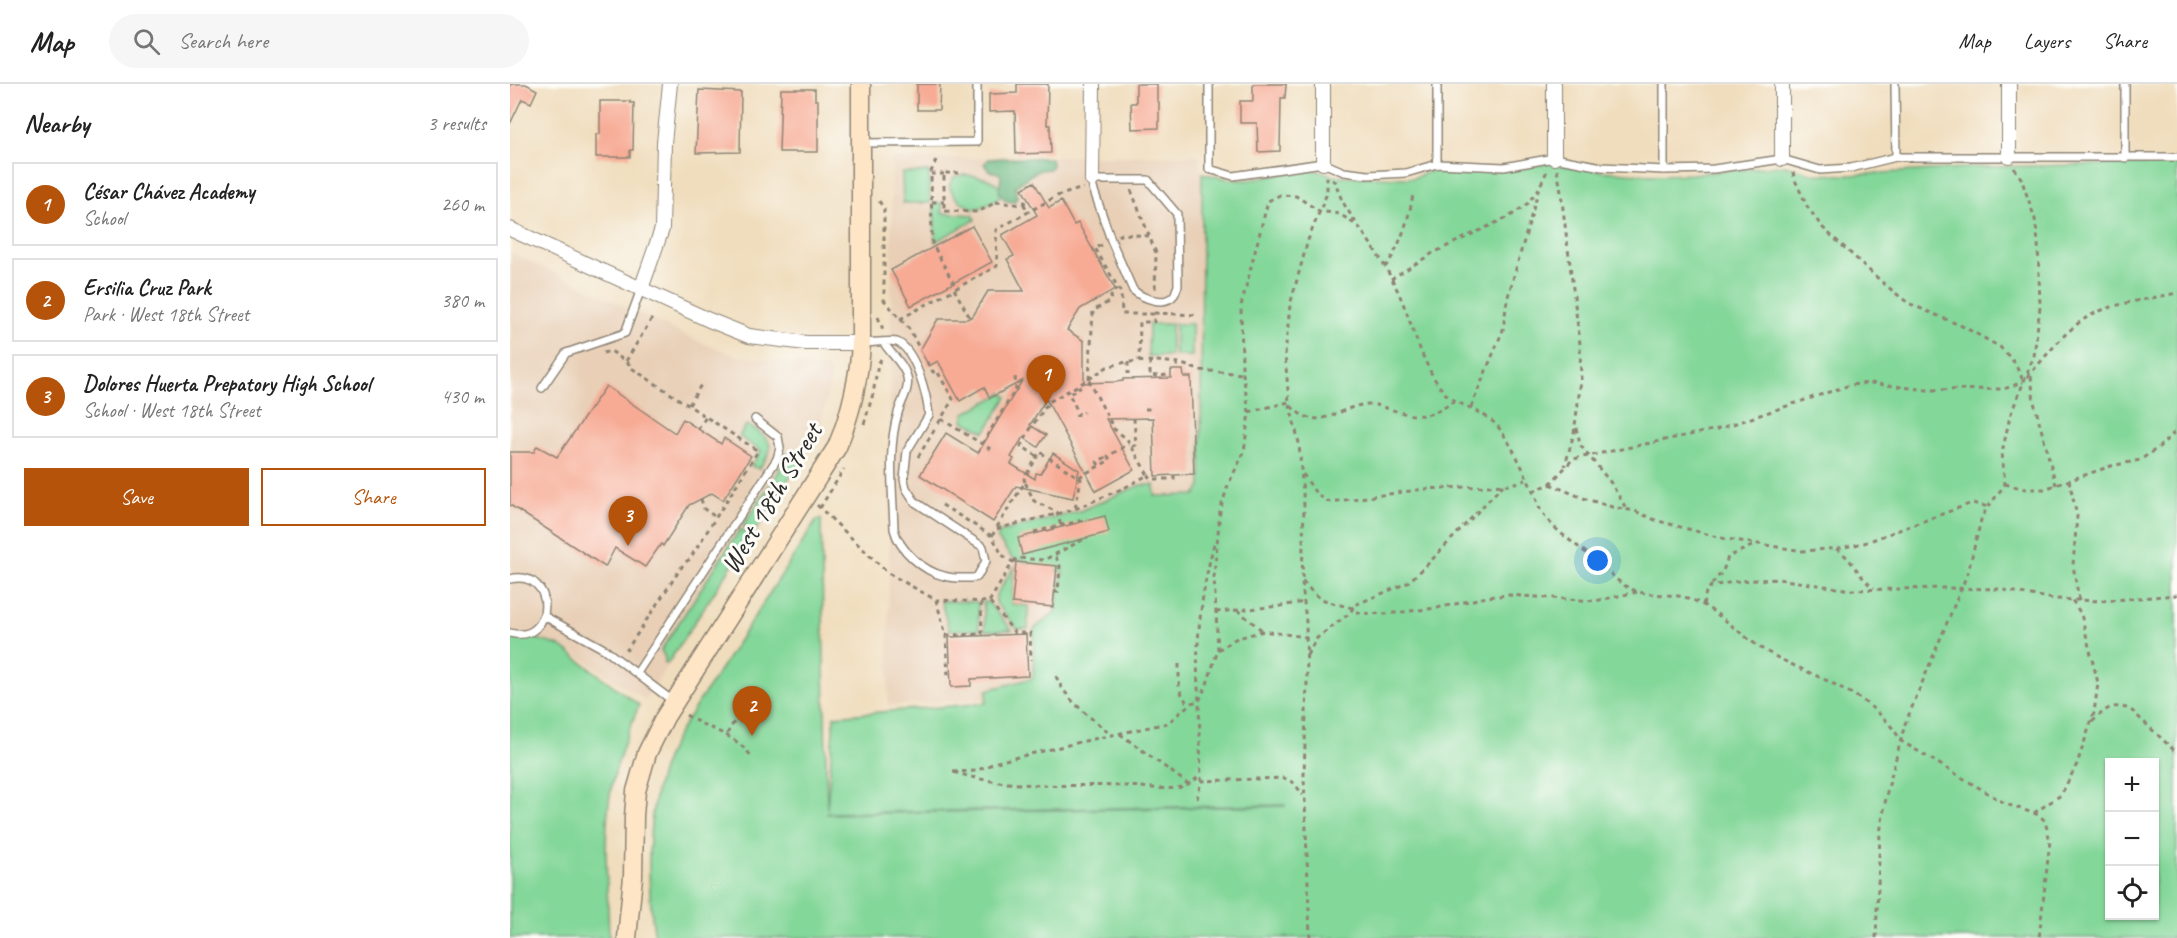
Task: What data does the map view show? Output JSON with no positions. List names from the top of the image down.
{
  "streets": {
    "street": ["West 18th Street"]
  },
  "page": {
    "header": "Map",
    "search": "Search here",
    "nav": ["Map", "Layers", "Share"],
    "heading": ["Nearby", "3 results"],
    "list": [
      {
        "mark": "1",
        "name": "César Chávez Academy",
        "note": "School",
        "value": "260 m"
      },
      {
        "mark": "2",
        "name": "Ersilia Cruz Park",
        "note": "Park · West 18th Street",
        "value": "380 m"
      },
      {
        "mark": "3",
        "name": "Dolores Huerta Prepatory High School",
        "note": "School · West 18th Street",
        "value": "430 m"
      }
    ],
    "pins": ["1", "3", "2"],
    "buttons": ["Save", "Share"],
    "map_buttons": ["+", "−"]
  }
}
